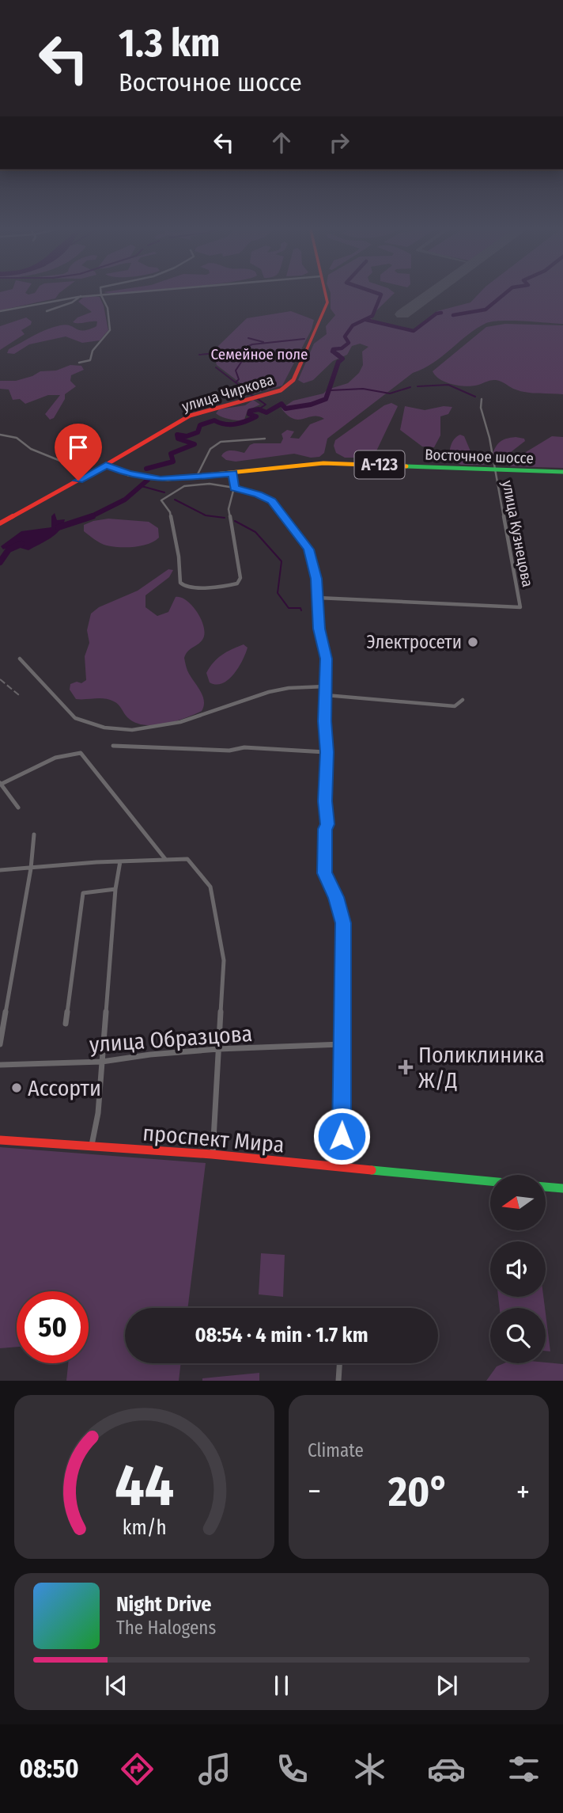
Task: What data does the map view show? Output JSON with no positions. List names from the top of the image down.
{
  "streets": {
    "main road": [
      "улица Чиркова",
      "Восточное шоссе",
      "А-123",
      "проспект Мира"
    ],
    "street": ["улица Кузнецова", "улица Образцова"]
  },
  "crossings": [
    ["улица Чиркова", "А-123"],
    ["Восточное шоссе", "А-123"],
    ["Восточное шоссе", "улица Кузнецова"]
  ],
  "parks": ["Семейное поле"],
  "places": {
    "other": ["Электросети", "Ассорти"],
    "health": ["Поликлиника Ж/Д"]
  },
  "north": "left",
  "page": {
    "turn": ["1.3 km", "Восточное шоссе"],
    "limit": "50",
    "trip": "08:54 · 4 min · 1.7 km",
    "tile": "Climate",
    "heat": ["−", "20°", "+"],
    "song": ["Night Drive", "The Halogens"],
    "tabs": "08:50",
    "gauge": ["44", "km/h"]
  }
}
